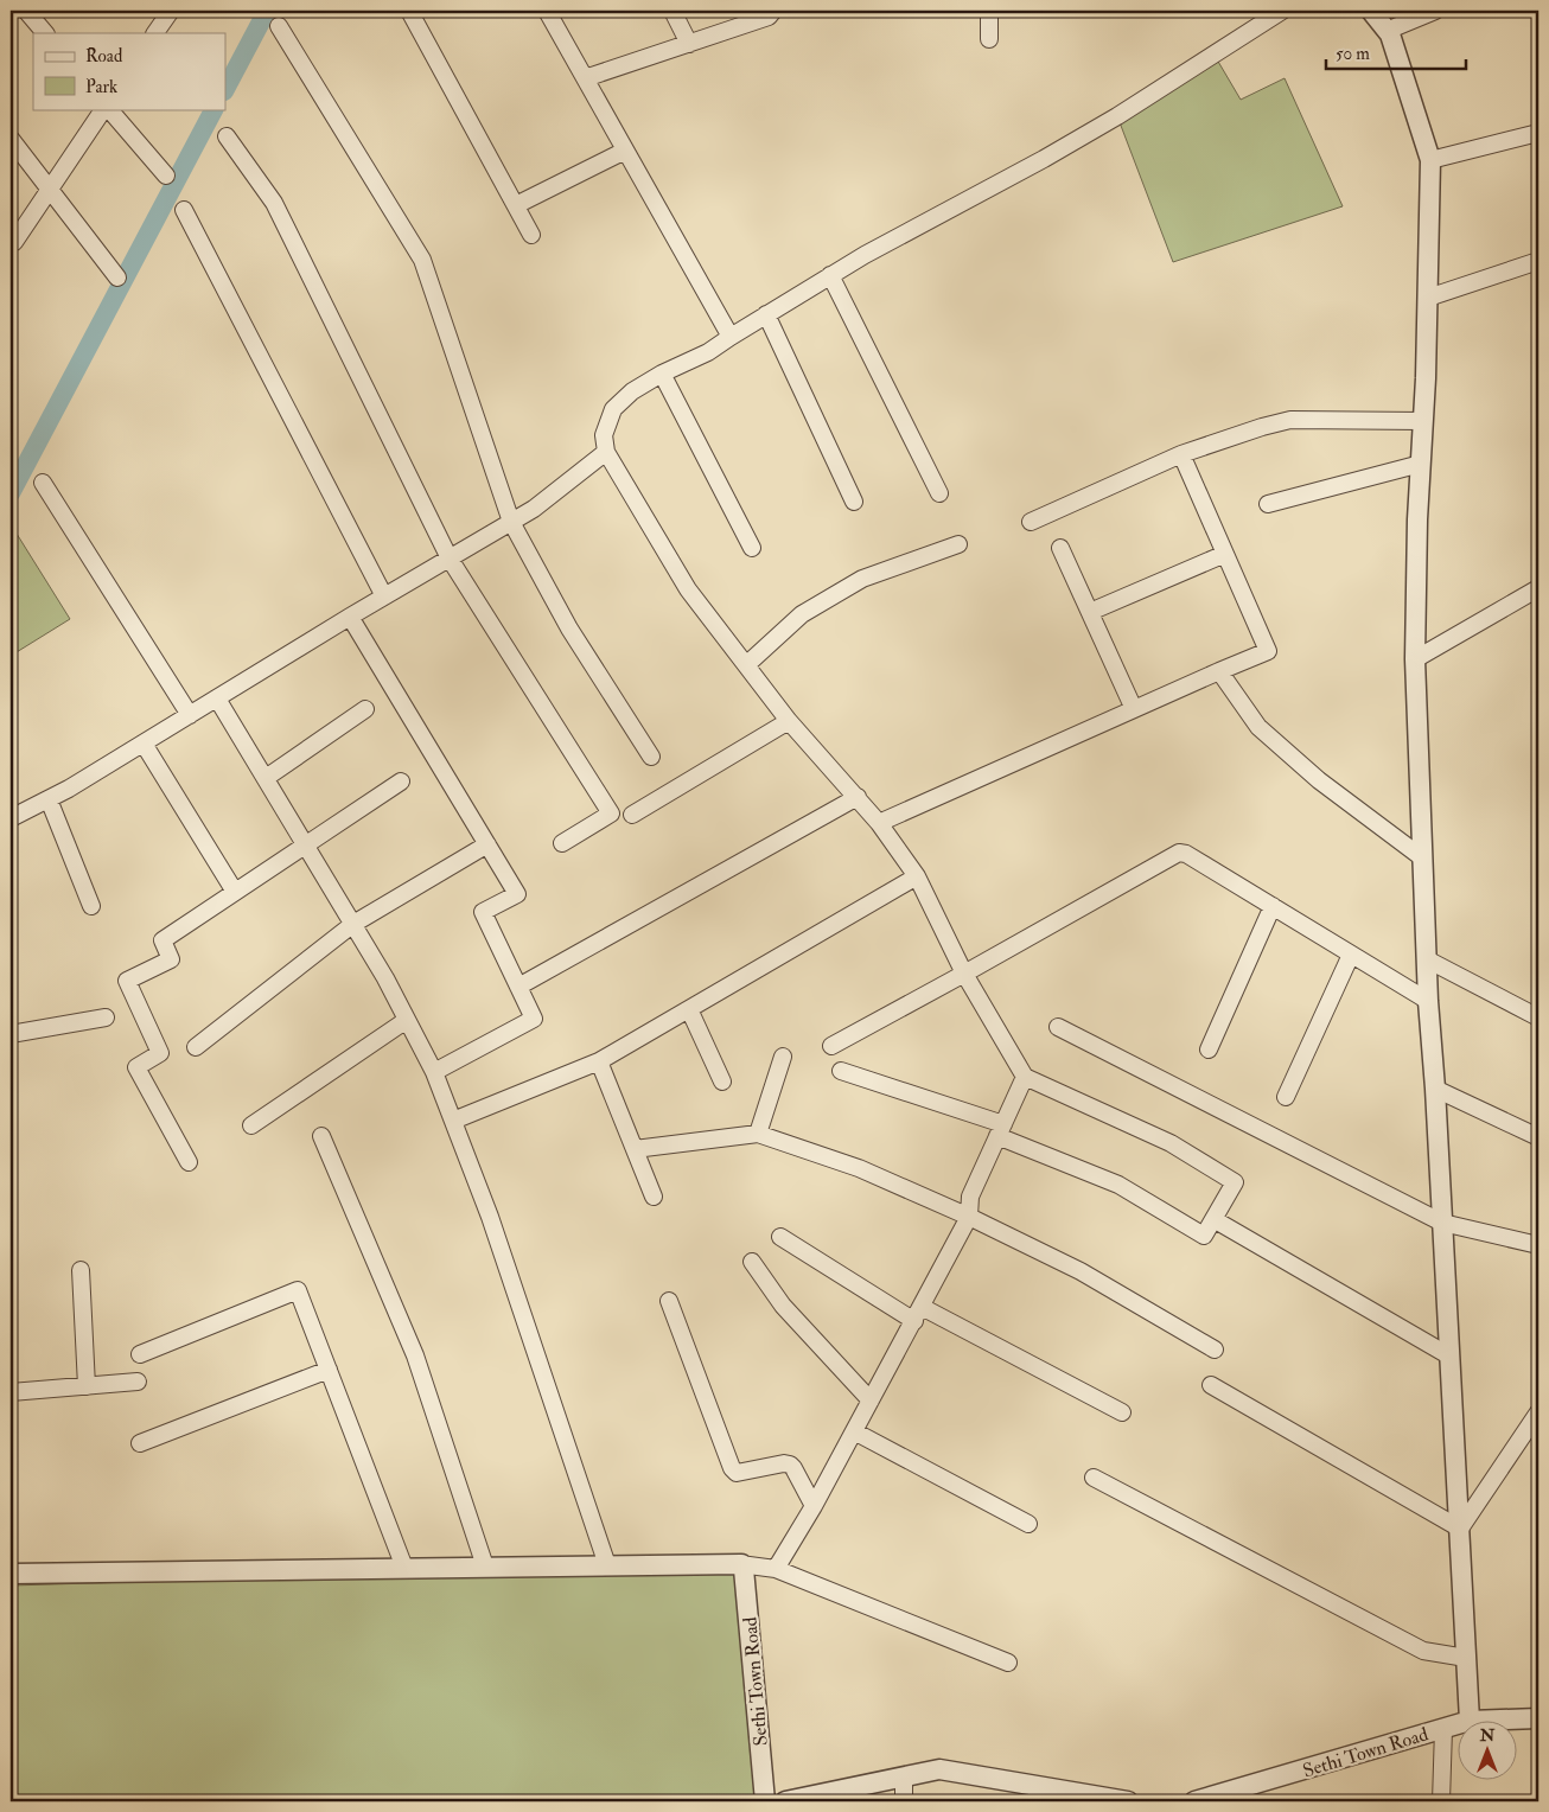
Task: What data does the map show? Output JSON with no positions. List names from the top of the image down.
{
  "streets": {
    "street": ["Sethi Town Road"]
  },
  "legend": ["Road", "Park"],
  "scale_bar": "50 m",
  "north": "top"
}
